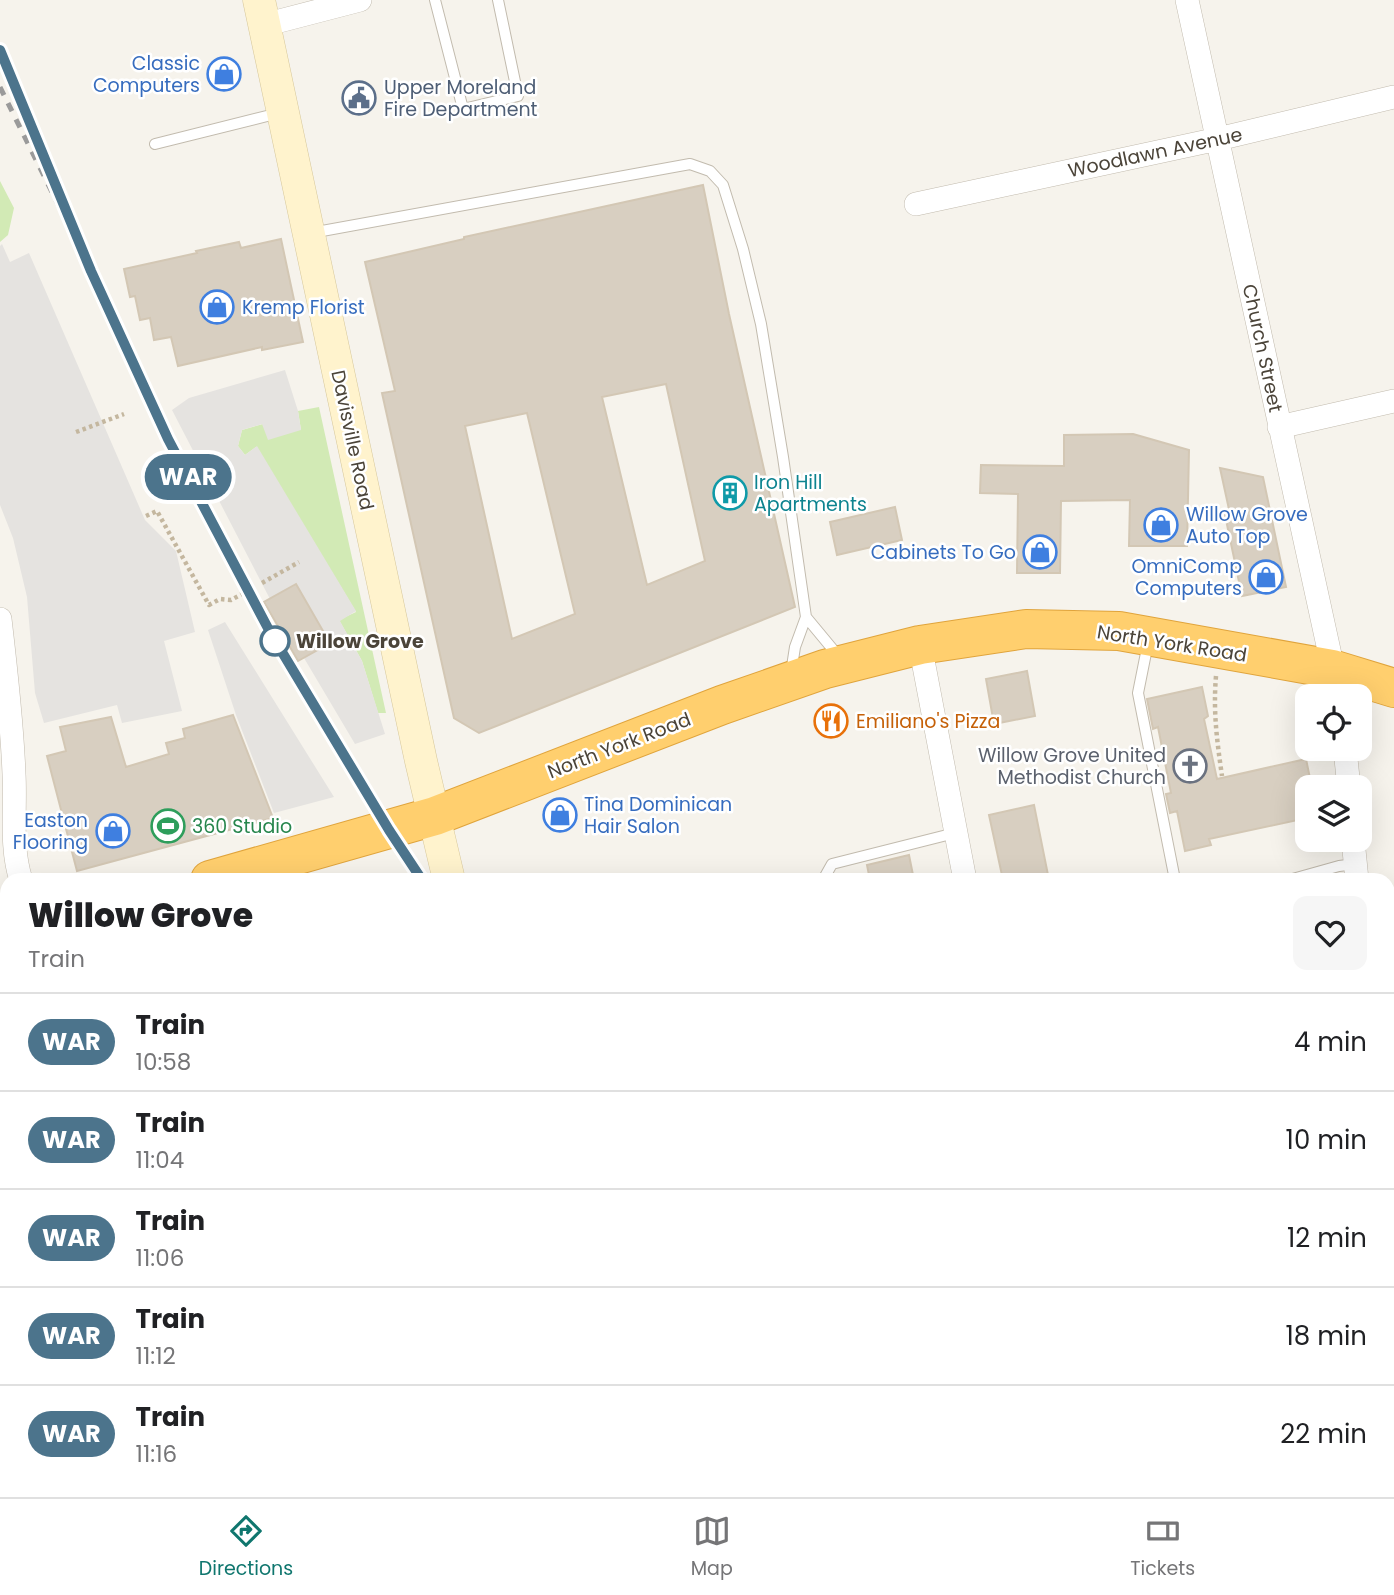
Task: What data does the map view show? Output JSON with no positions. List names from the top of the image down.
{
  "streets": {
    "highway": ["North York Road"],
    "street": ["Woodlawn Avenue", "Church Street", "Davisville Road"]
  },
  "crossings": [
    ["Woodlawn Avenue", "Church Street"],
    ["Church Street", "North York Road"],
    ["Davisville Road", "North York Road"]
  ],
  "places": {
    "shop": [
      "Classic Computers",
      "Kremp Florist",
      "Willow Grove Auto Top",
      "Cabinets To Go",
      "OmniComp Computers",
      "Tina Dominican Hair Salon",
      "Easton Flooring"
    ],
    "public building": ["Upper Moreland Fire Department"],
    "building": ["Iron Hill Apartments"],
    "other": ["Willow Grove"],
    "restaurant": ["Emiliano's Pizza"],
    "church": ["Willow Grove United Methodist Church"],
    "sports": ["360 Studio"]
  },
  "page": {
    "on_map": "WAR",
    "heading": ["Willow Grove", "Train"],
    "list": [
      {
        "mark": "WAR",
        "name": "Train",
        "note": "10:58",
        "value": "4 min"
      },
      {
        "mark": "WAR",
        "name": "Train",
        "note": "11:04",
        "value": "10 min"
      },
      {
        "mark": "WAR",
        "name": "Train",
        "note": "11:06",
        "value": "12 min"
      },
      {
        "mark": "WAR",
        "name": "Train",
        "note": "11:12",
        "value": "18 min"
      },
      {
        "mark": "WAR",
        "name": "Train",
        "note": "11:16",
        "value": "22 min"
      }
    ],
    "tabs": ["Directions", "Map", "Tickets"]
  }
}
